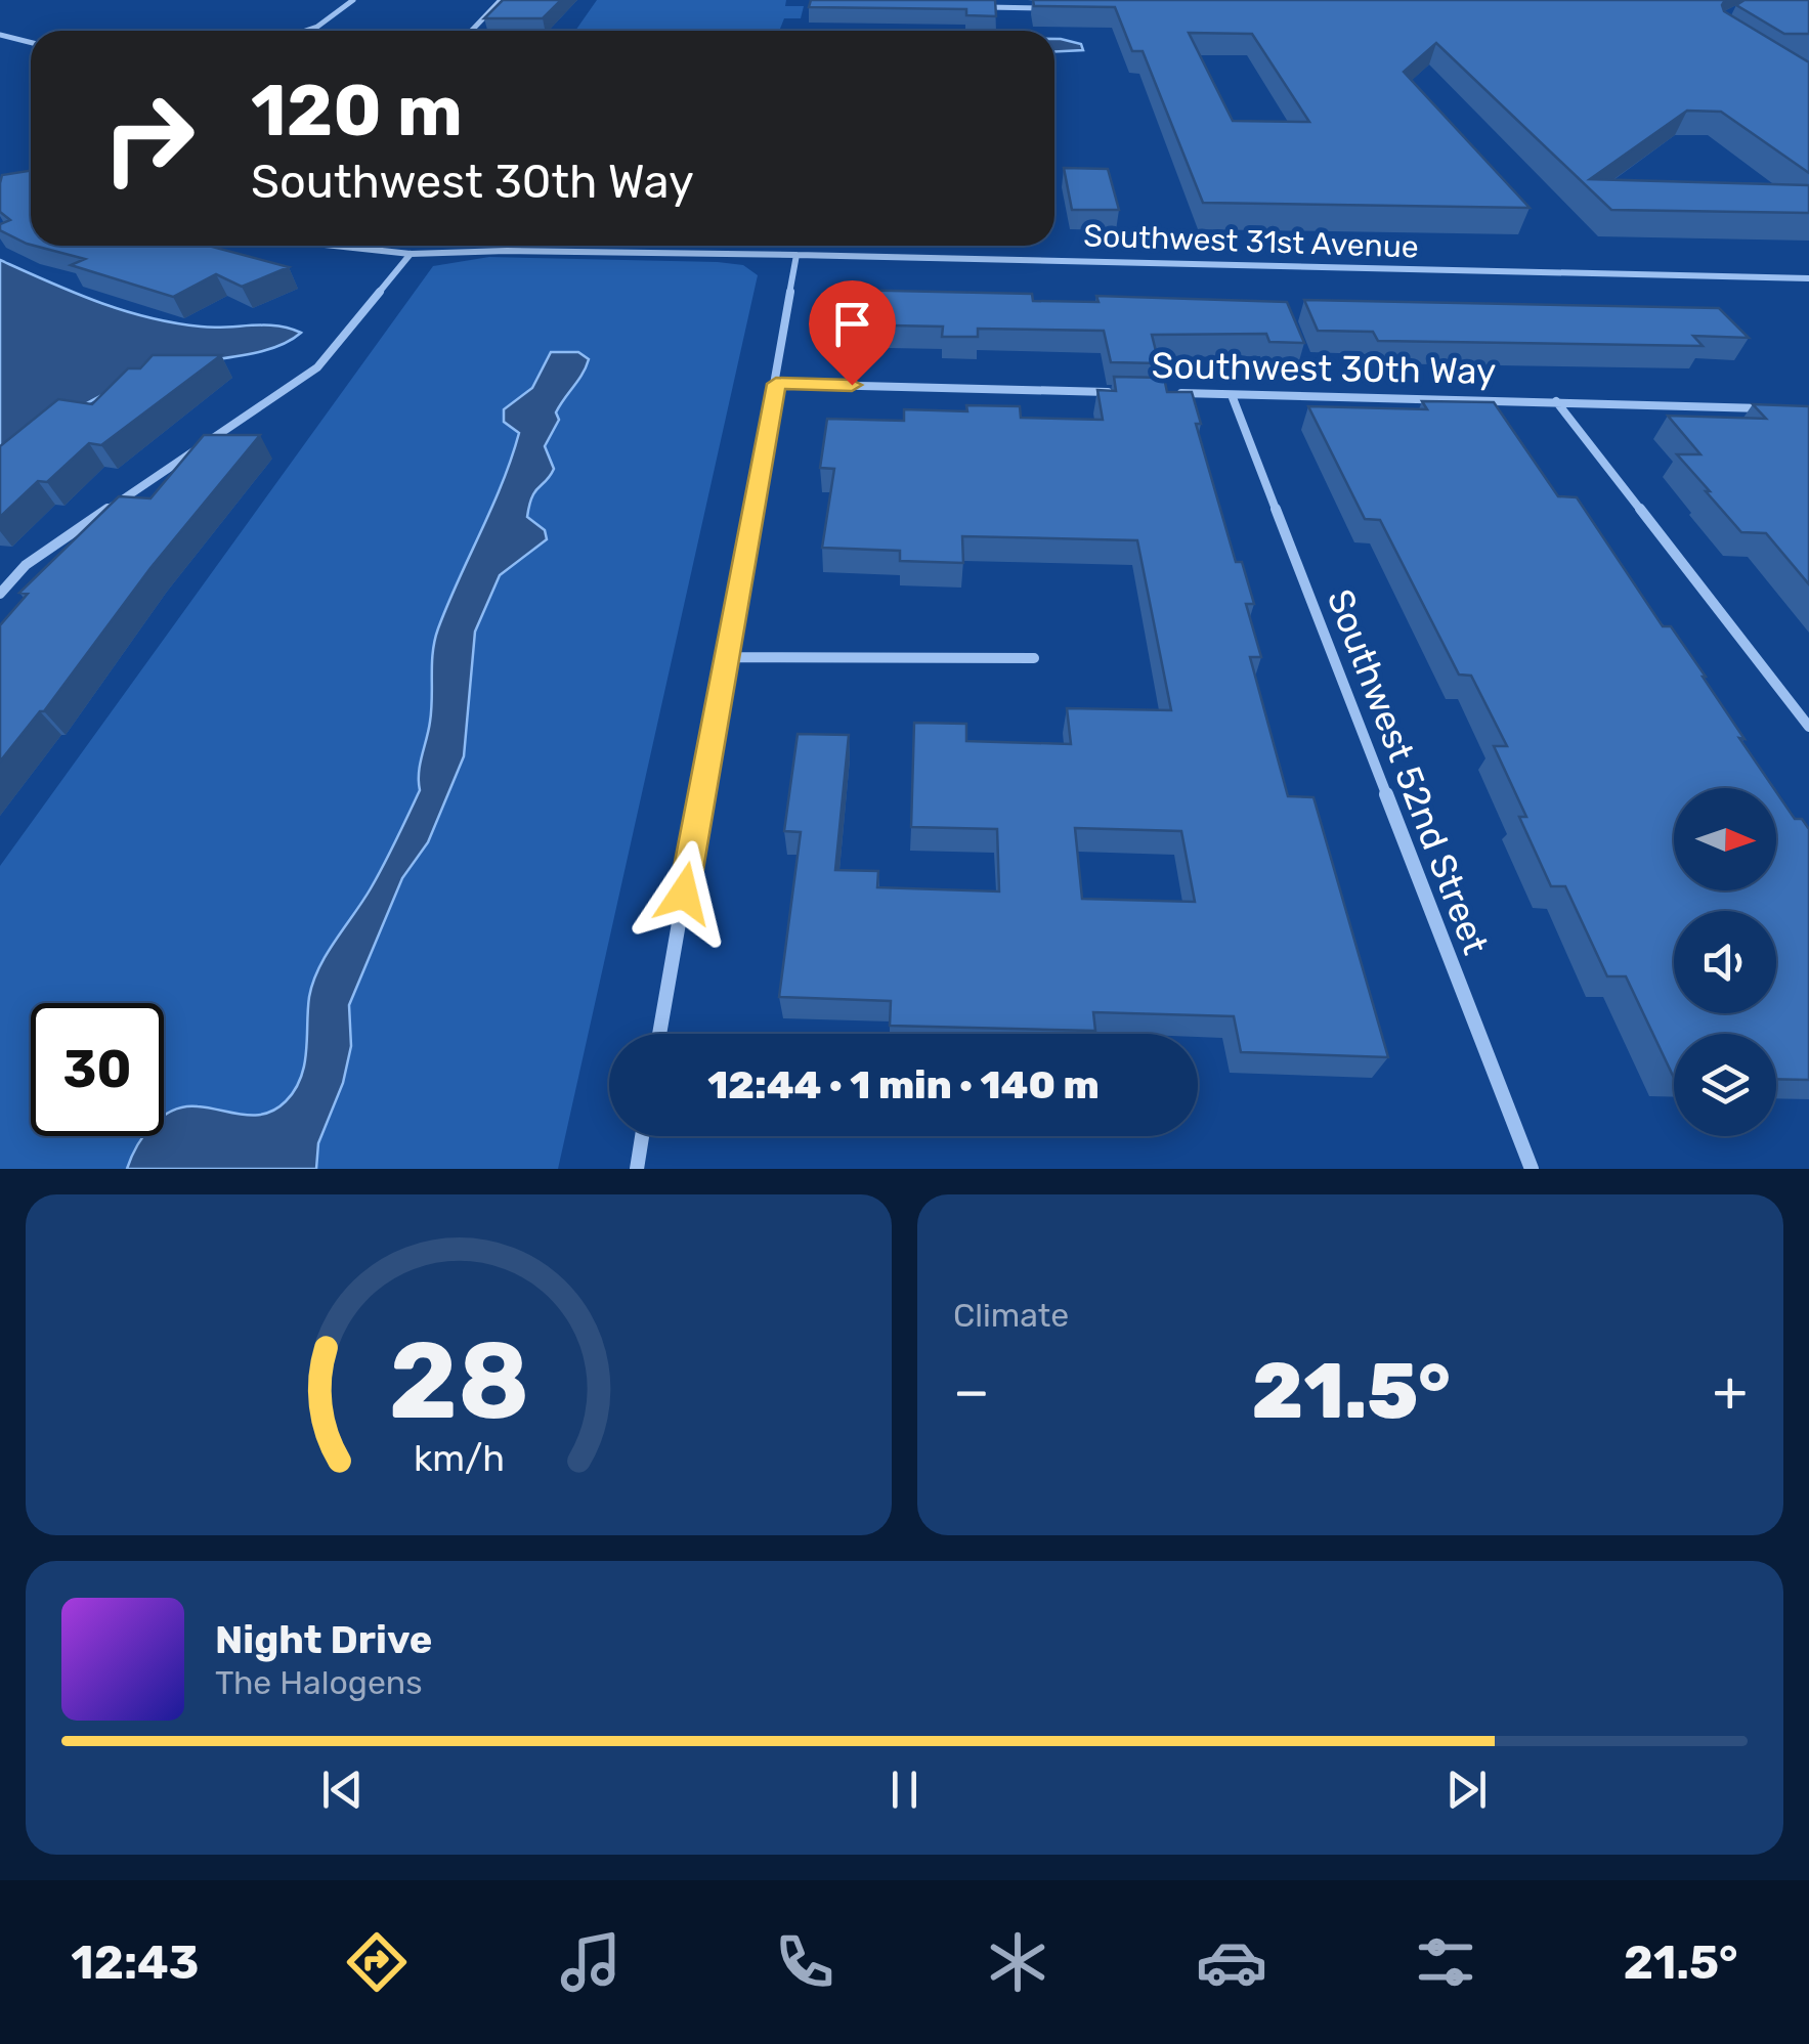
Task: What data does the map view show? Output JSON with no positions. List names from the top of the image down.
{
  "streets": {
    "street": ["Southwest 31st Avenue", "Southwest 30th Way", "Southwest 52nd Street"]
  },
  "crossings": [
    ["Southwest 30th Way", "Southwest 52nd Street"]
  ],
  "north": "right",
  "page": {
    "turn": ["120 m", "Southwest 30th Way"],
    "limit": "30",
    "trip": "12:44 · 1 min · 140 m",
    "tile": "Climate",
    "heat": ["−", "21.5°", "+"],
    "song": ["Night Drive", "The Halogens"],
    "tabs": ["12:43", "21.5°"],
    "gauge": ["28", "km/h"]
  }
}
